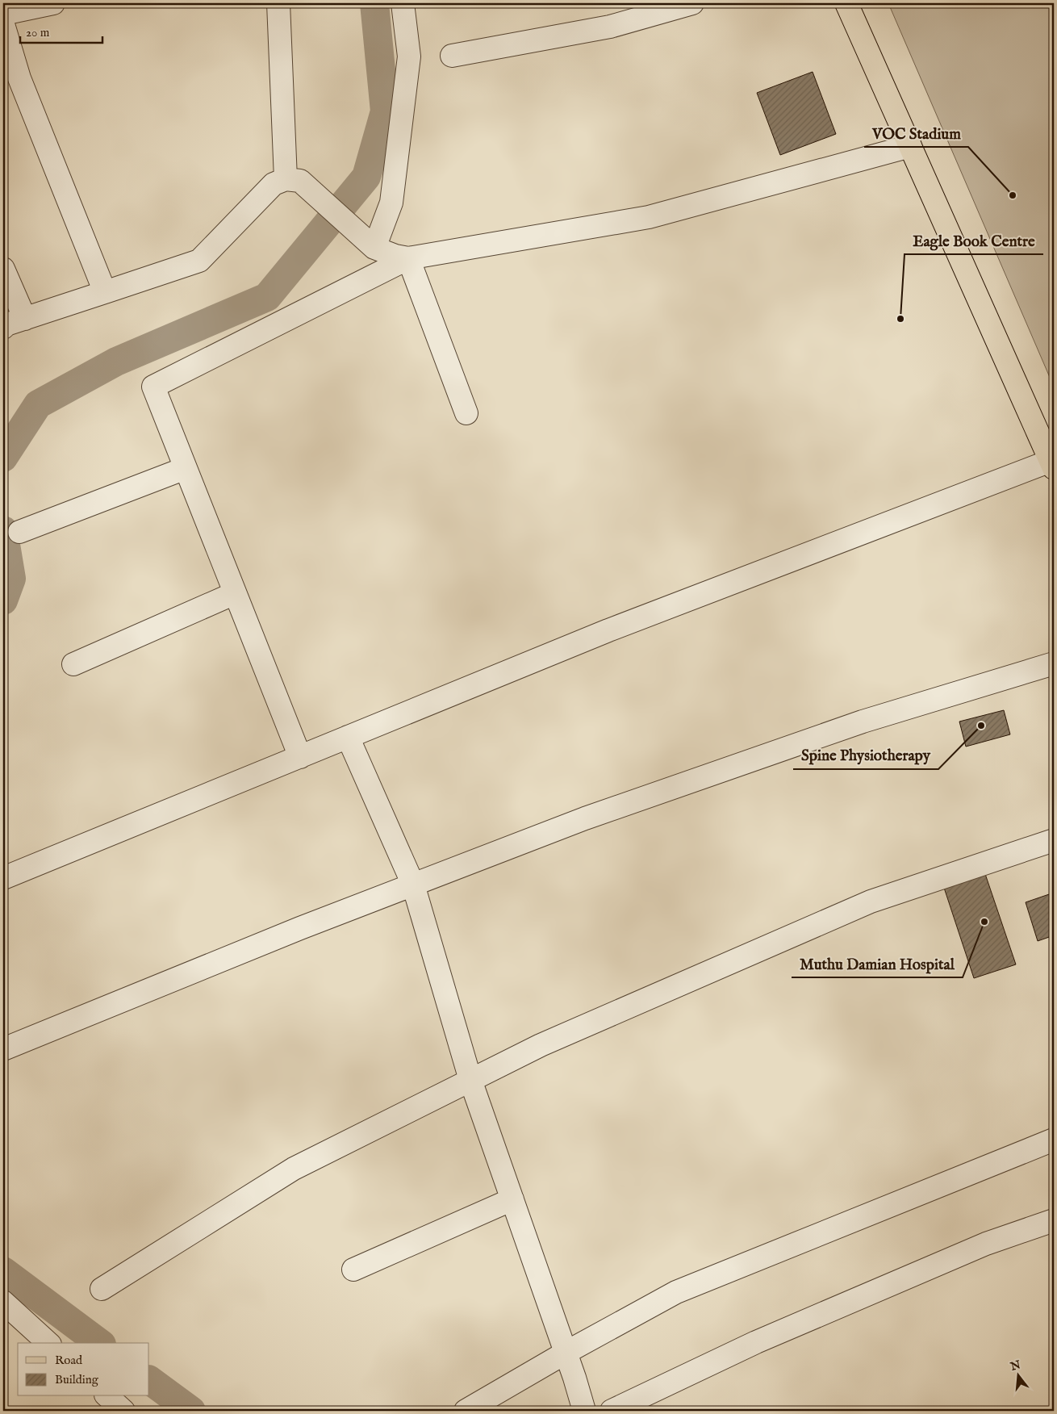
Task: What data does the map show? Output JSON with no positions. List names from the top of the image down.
{
  "places": [
    "VOC Stadium",
    "Eagle Book Centre",
    "Spine Physiotherapy",
    "Muthu Damian Hospital"
  ],
  "legend": ["Road", "Building"],
  "scale_bar": "20 m",
  "north": "top"
}
